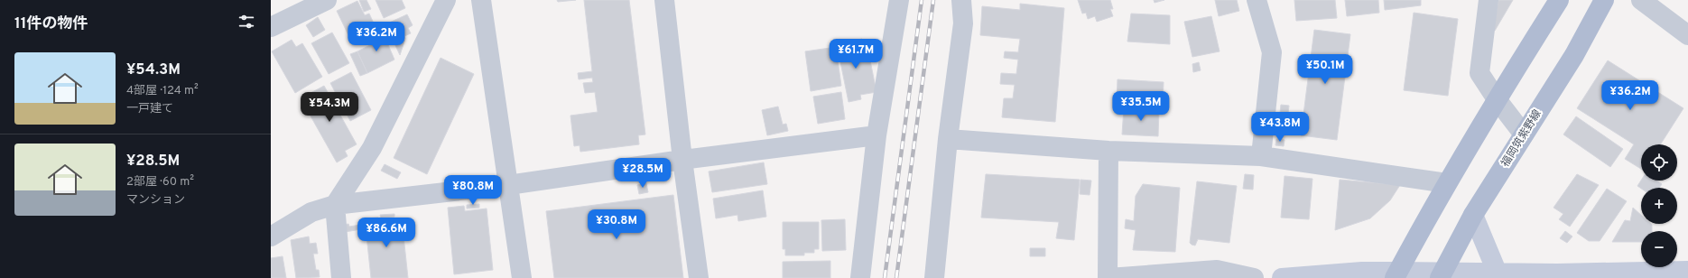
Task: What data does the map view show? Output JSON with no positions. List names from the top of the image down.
{
  "streets": {
    "main road": ["福岡筑紫野線"]
  },
  "page": {
    "heading": "11件の物件",
    "price": [
      "¥36.2M",
      "¥61.7M",
      "¥50.1M",
      "¥36.2M",
      "¥35.5M",
      "¥54.3M",
      "¥43.8M",
      "¥28.5M",
      "¥80.8M",
      "¥30.8M",
      "¥86.6M"
    ],
    "list": [
      {
        "name": "¥54.3M",
        "note": "4部屋 · 124 m² · 一戸建て"
      },
      {
        "name": "¥28.5M",
        "note": "2部屋 · 60 m² · マンション"
      }
    ],
    "map_buttons": ["+", "−"]
  }
}
